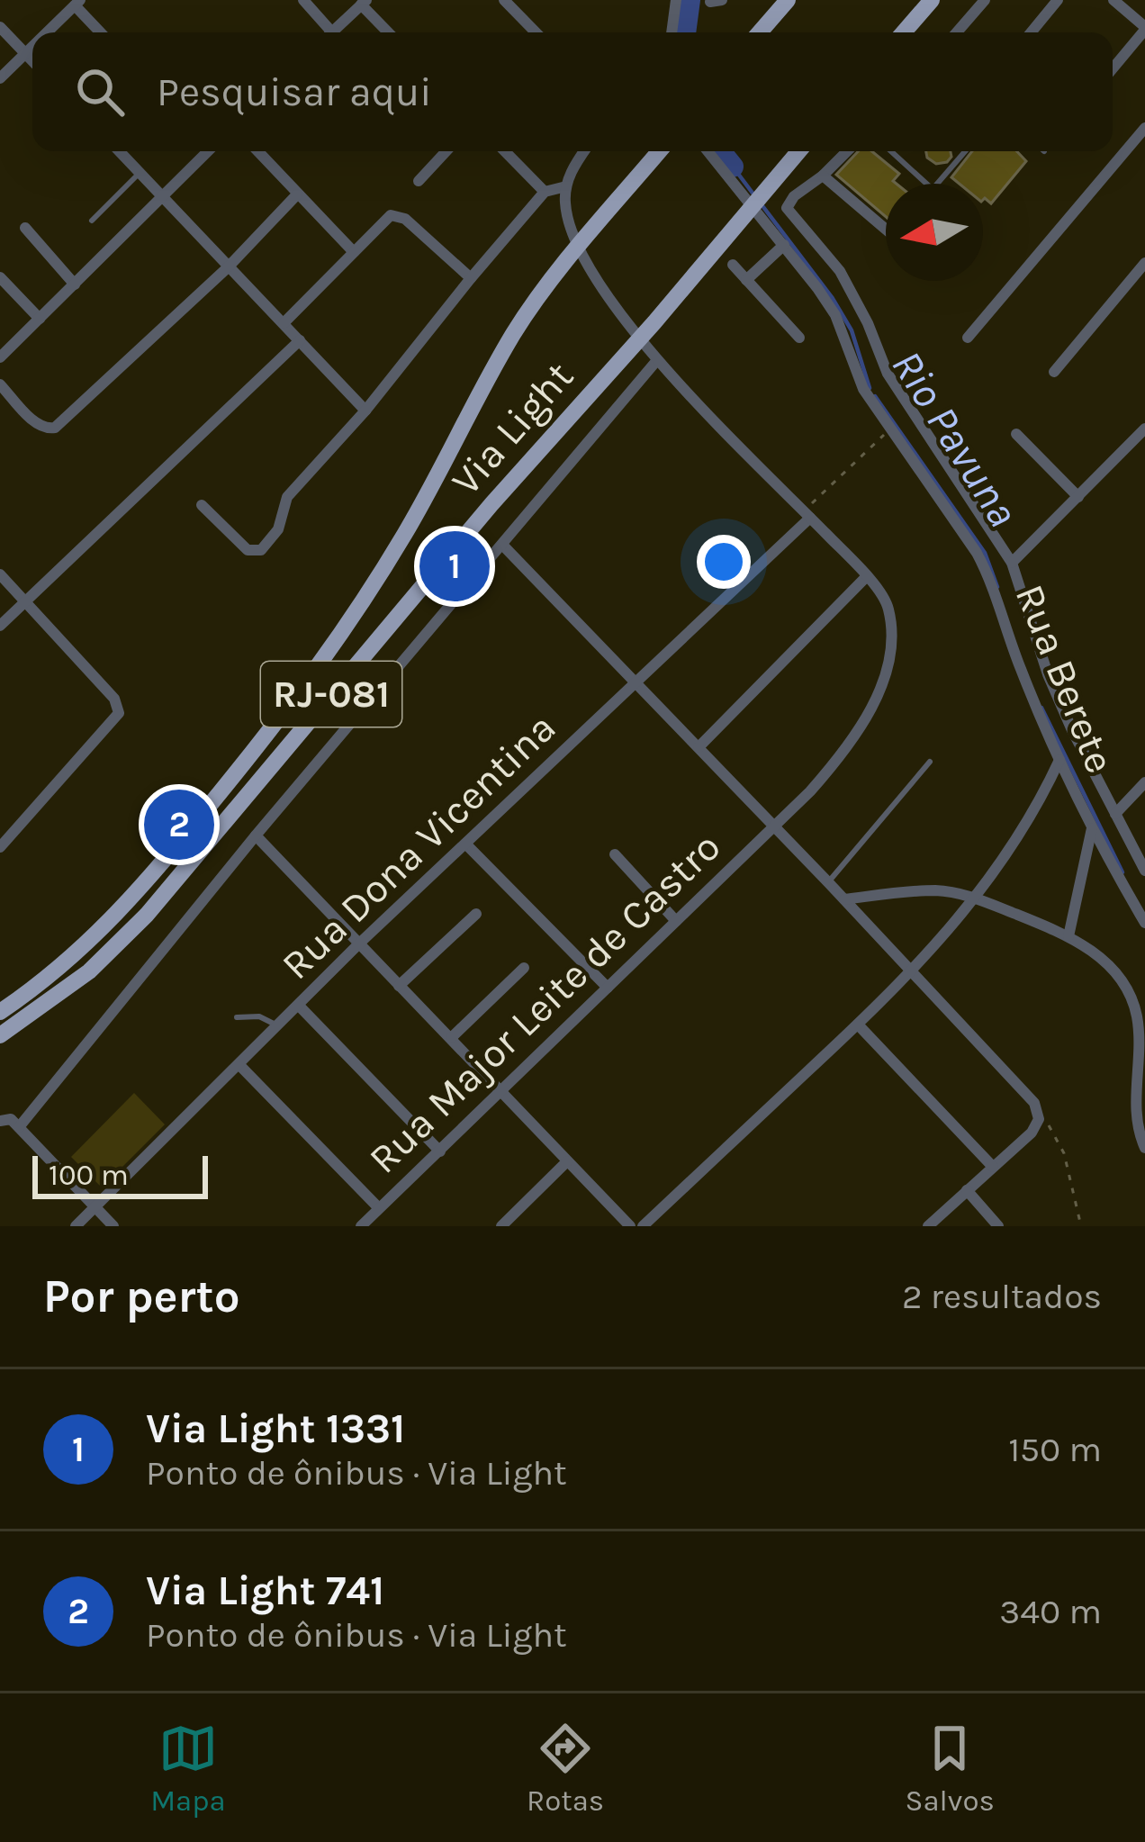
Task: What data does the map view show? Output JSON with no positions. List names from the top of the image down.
{
  "streets": {
    "main road": ["Via Light", "RJ-081"],
    "street": ["Rua Berete", "Rua Dona Vicentina", "Rua Major Leite de Castro"]
  },
  "crossings": [
    ["Rua Dona Vicentina", "Rua Major Leite de Castro"]
  ],
  "water": ["Rio Pavuna"],
  "scale_bar": "100 m",
  "north": "left",
  "page": {
    "search": "Pesquisar aqui",
    "pins": ["1", "2"],
    "scale": "100 m",
    "heading": ["Por perto", "2 resultados"],
    "list": [
      {
        "mark": "1",
        "name": "Via Light 1331",
        "note": "Ponto de ônibus · Via Light",
        "value": "150 m"
      },
      {
        "mark": "2",
        "name": "Via Light 741",
        "note": "Ponto de ônibus · Via Light",
        "value": "340 m"
      }
    ],
    "nav": ["Mapa", "Rotas", "Salvos"]
  }
}
